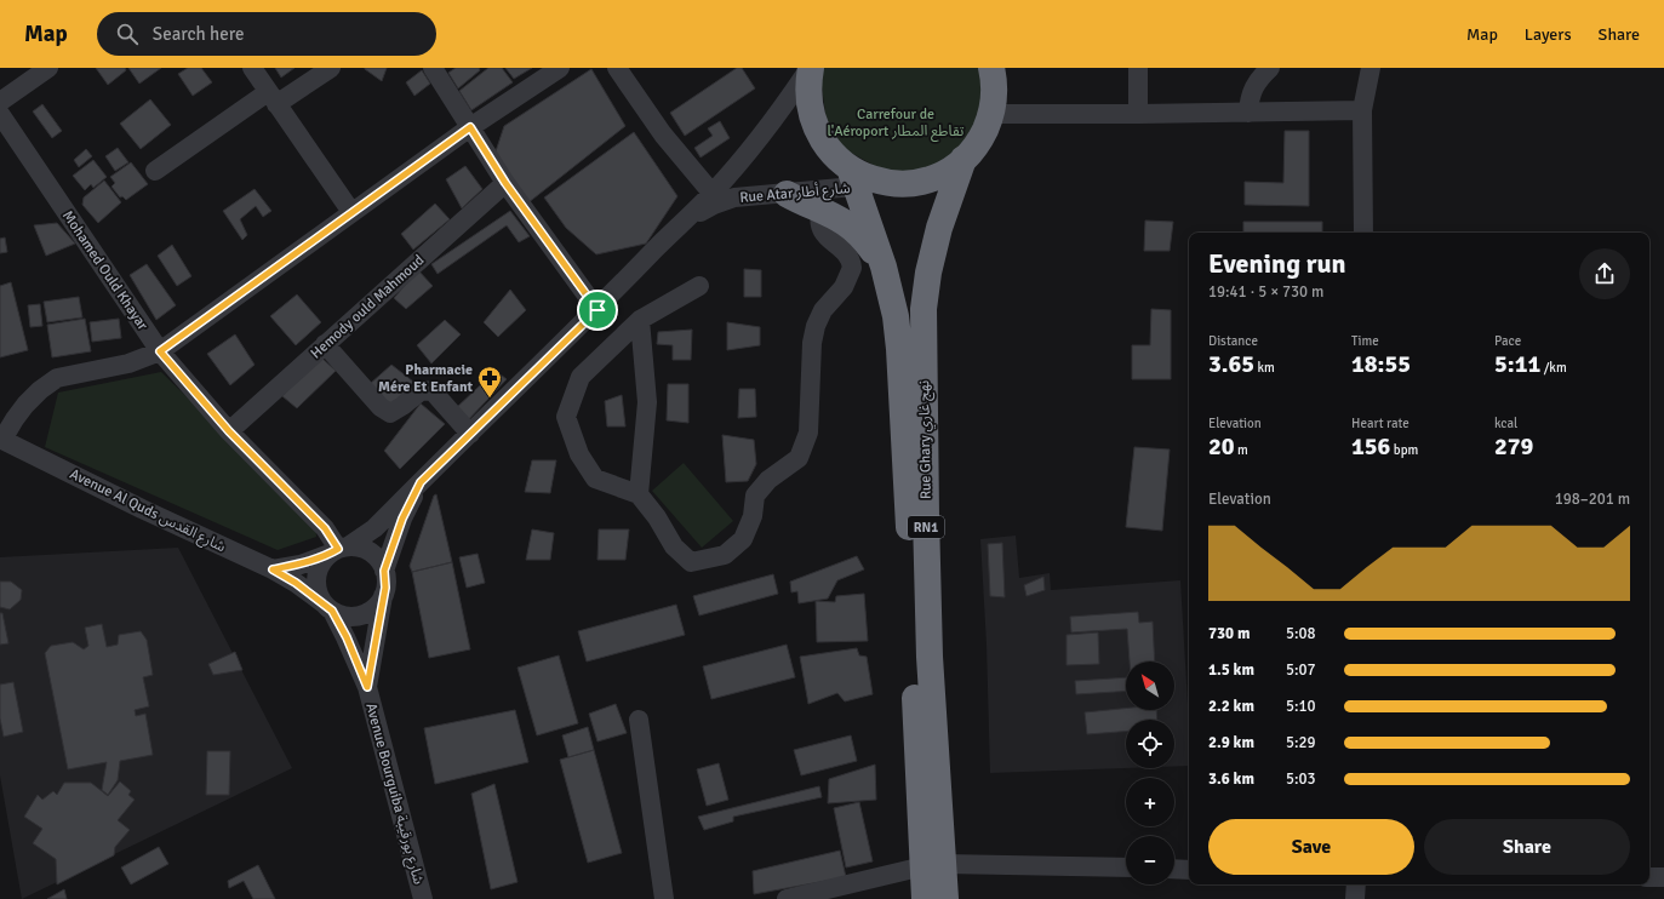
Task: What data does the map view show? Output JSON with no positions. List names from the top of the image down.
{
  "streets": {
    "highway": ["Rue Ghary نهج غاري", "RN1"],
    "street": [
      "Rue Atar شارع أطار",
      "Mohamed Ould Khayar",
      "Hemody ould Mahmoud",
      "Avenue Al Quds شارع القدس",
      "Avenue Bourguiba شارع بورقيبة"
    ]
  },
  "crossings": [
    ["Rue Atar شارع أطار", "Mohamed Ould Khayar"],
    ["Rue Atar شارع أطار", "Rue Ghary نهج غاري"],
    ["Rue Atar شارع أطار", "Avenue Al Quds شارع القدس"],
    ["Rue Atar شارع أطار", "Avenue Bourguiba شارع بورقيبة"],
    ["Mohamed Ould Khayar", "Hemody ould Mahmoud"],
    ["Mohamed Ould Khayar", "Avenue Al Quds شارع القدس"],
    ["Mohamed Ould Khayar", "Avenue Bourguiba شارع بورقيبة"],
    ["Avenue Al Quds شارع القدس", "Avenue Bourguiba شارع بورقيبة"]
  ],
  "parks": ["Carrefour de l'Aéroport تقاطع المطار"],
  "places": {
    "pharmacy": ["Pharmacie Mére Et Enfant"]
  },
  "north": "top left",
  "page": {
    "header": "Map",
    "search": "Search here",
    "nav": ["Map", "Layers", "Share"],
    "heading": ["Evening run", "19:41 · 5 × 730 m"],
    "stats": [
      ["Distance", "3.65 km"],
      ["Time", "18:55"],
      ["Pace", "5:11 /km"],
      ["Elevation", "20 m"],
      ["Heart rate", "156 bpm"],
      ["kcal", "279"]
    ],
    "chart": ["Elevation", "198–201 m"],
    "list": [
      {
        "name": "730 m",
        "note": "5:08"
      },
      {
        "name": "1.5 km",
        "note": "5:07"
      },
      {
        "name": "2.2 km",
        "note": "5:10"
      },
      {
        "name": "2.9 km",
        "note": "5:29"
      },
      {
        "name": "3.6 km",
        "note": "5:03"
      }
    ],
    "map_buttons": ["+", "−"],
    "buttons": ["Save", "Share"]
  }
}
